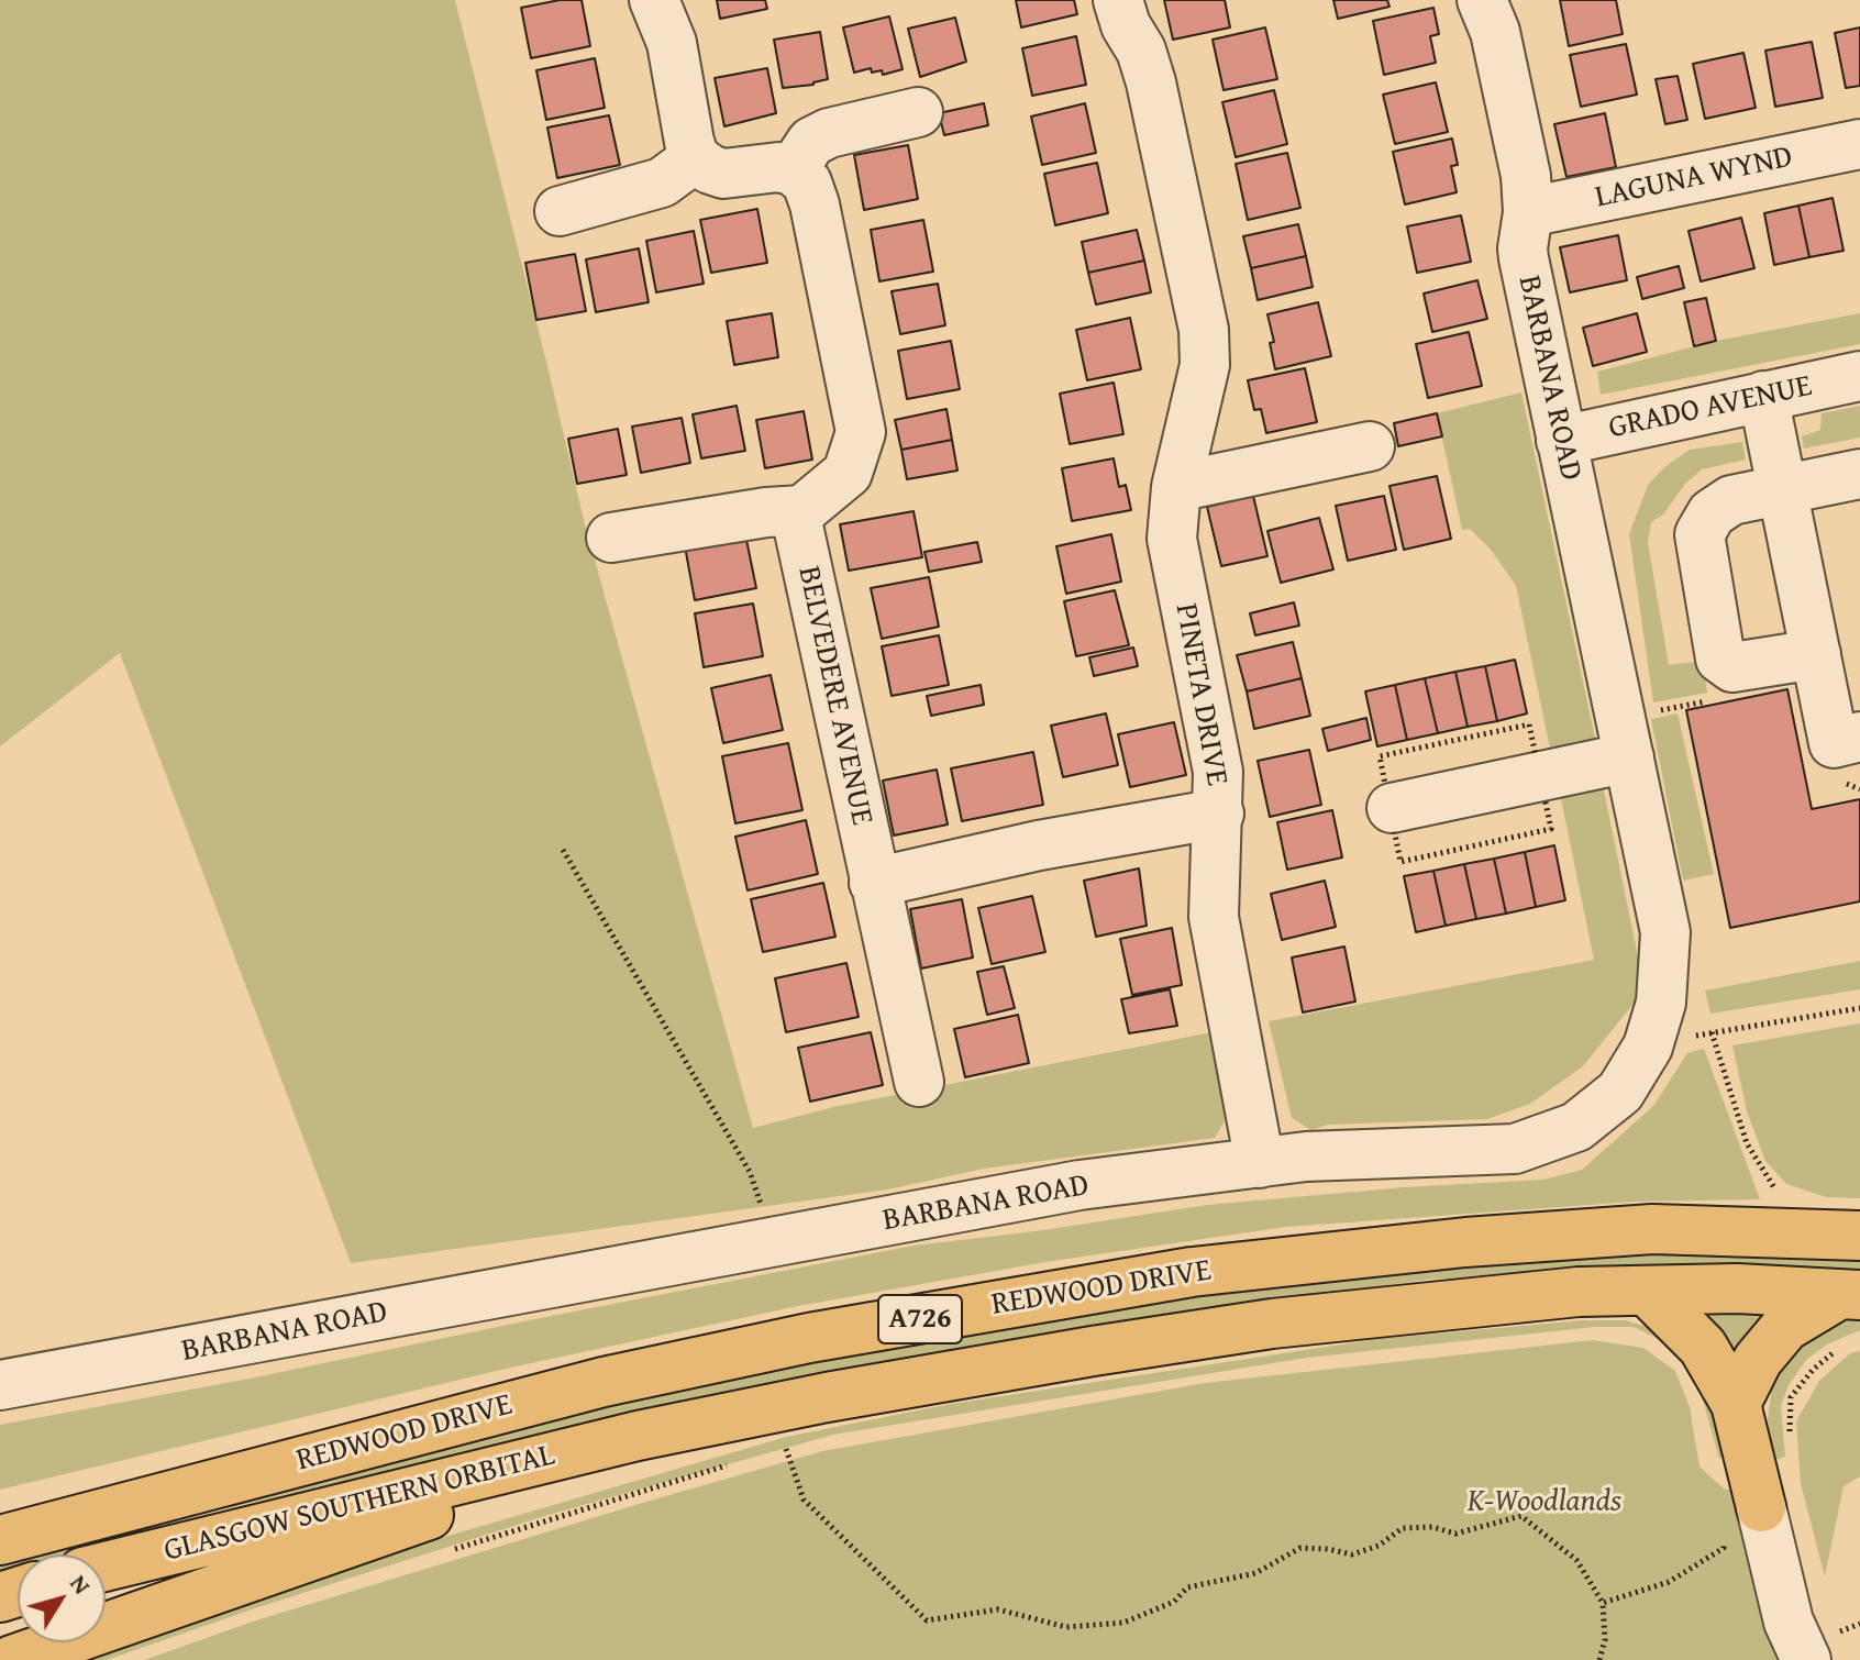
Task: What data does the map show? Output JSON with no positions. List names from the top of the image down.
{
  "streets": {
    "highway": ["REDWOOD DRIVE", "A726", "GLASGOW SOUTHERN ORBITAL"],
    "street": [
      "LAGUNA WYND",
      "BARBANA ROAD",
      "GRADO AVENUE",
      "PINETA DRIVE",
      "BELVEDERE AVENUE"
    ]
  },
  "crossings": [
    ["LAGUNA WYND", "BARBANA ROAD"],
    ["BARBANA ROAD", "GRADO AVENUE"],
    ["BARBANA ROAD", "PINETA DRIVE"],
    ["REDWOOD DRIVE", "A726"],
    ["REDWOOD DRIVE", "GLASGOW SOUTHERN ORBITAL"],
    ["A726", "GLASGOW SOUTHERN ORBITAL"]
  ],
  "parks": ["K-Woodlands"],
  "north": "top right"
}
